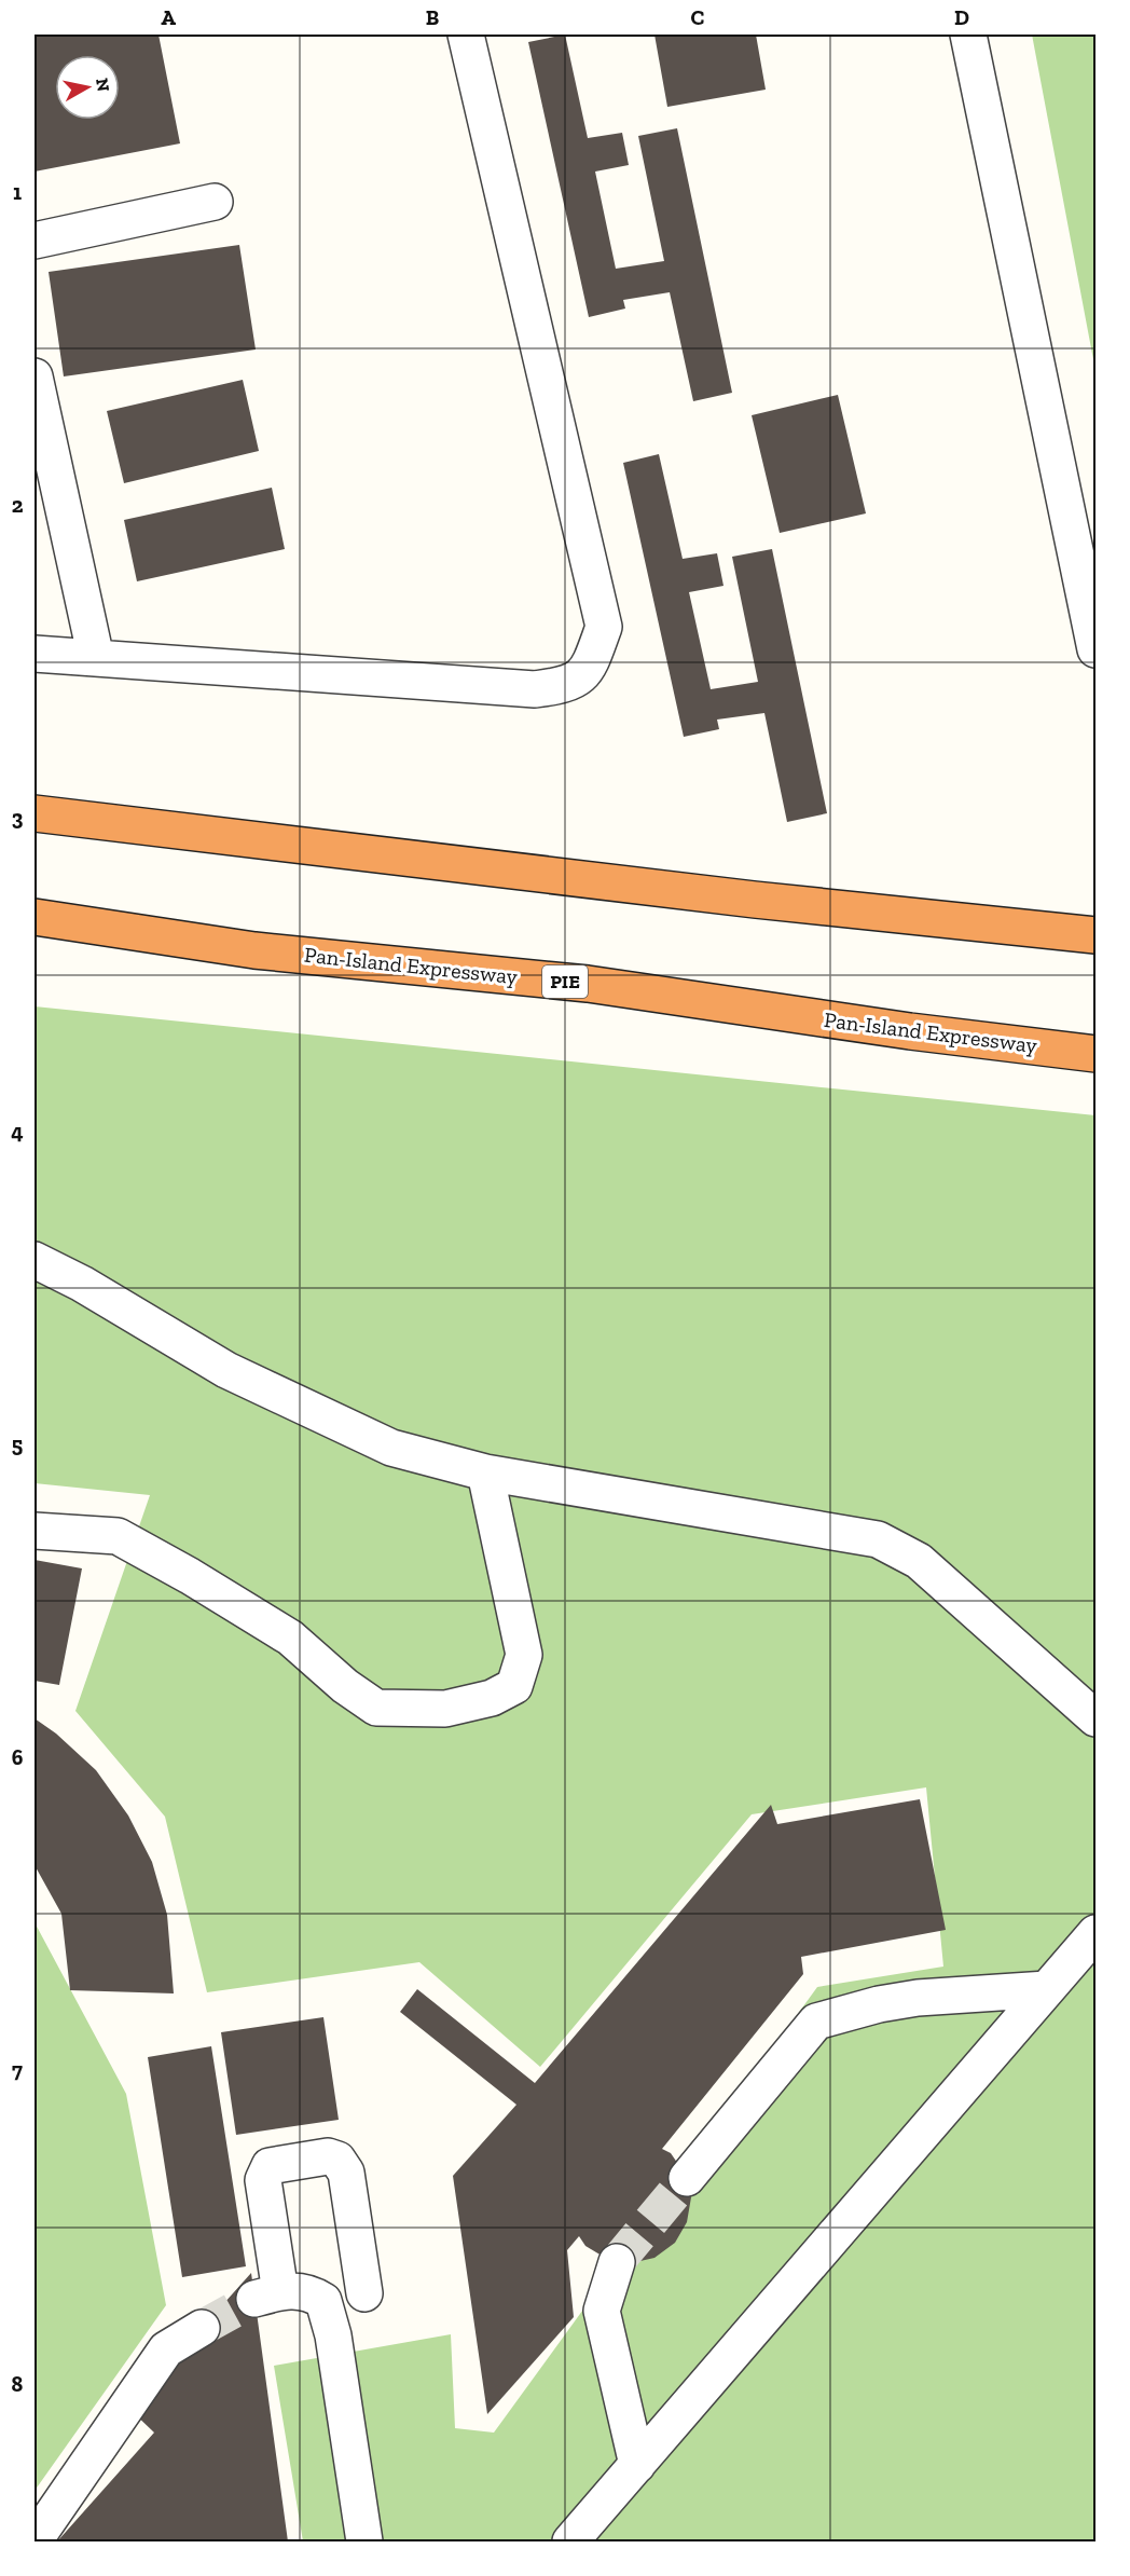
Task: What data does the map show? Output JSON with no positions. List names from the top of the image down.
{
  "streets": {
    "highway": ["Pan-Island Expressway", "PIE"]
  },
  "north": "right",
  "grid": {
    "columns": [
      "A",
      "B",
      "C",
      "D"
    ],
    "rows": [
      "1",
      "2",
      "3",
      "4",
      "5",
      "6",
      "7",
      "8"
    ]
  }
}
